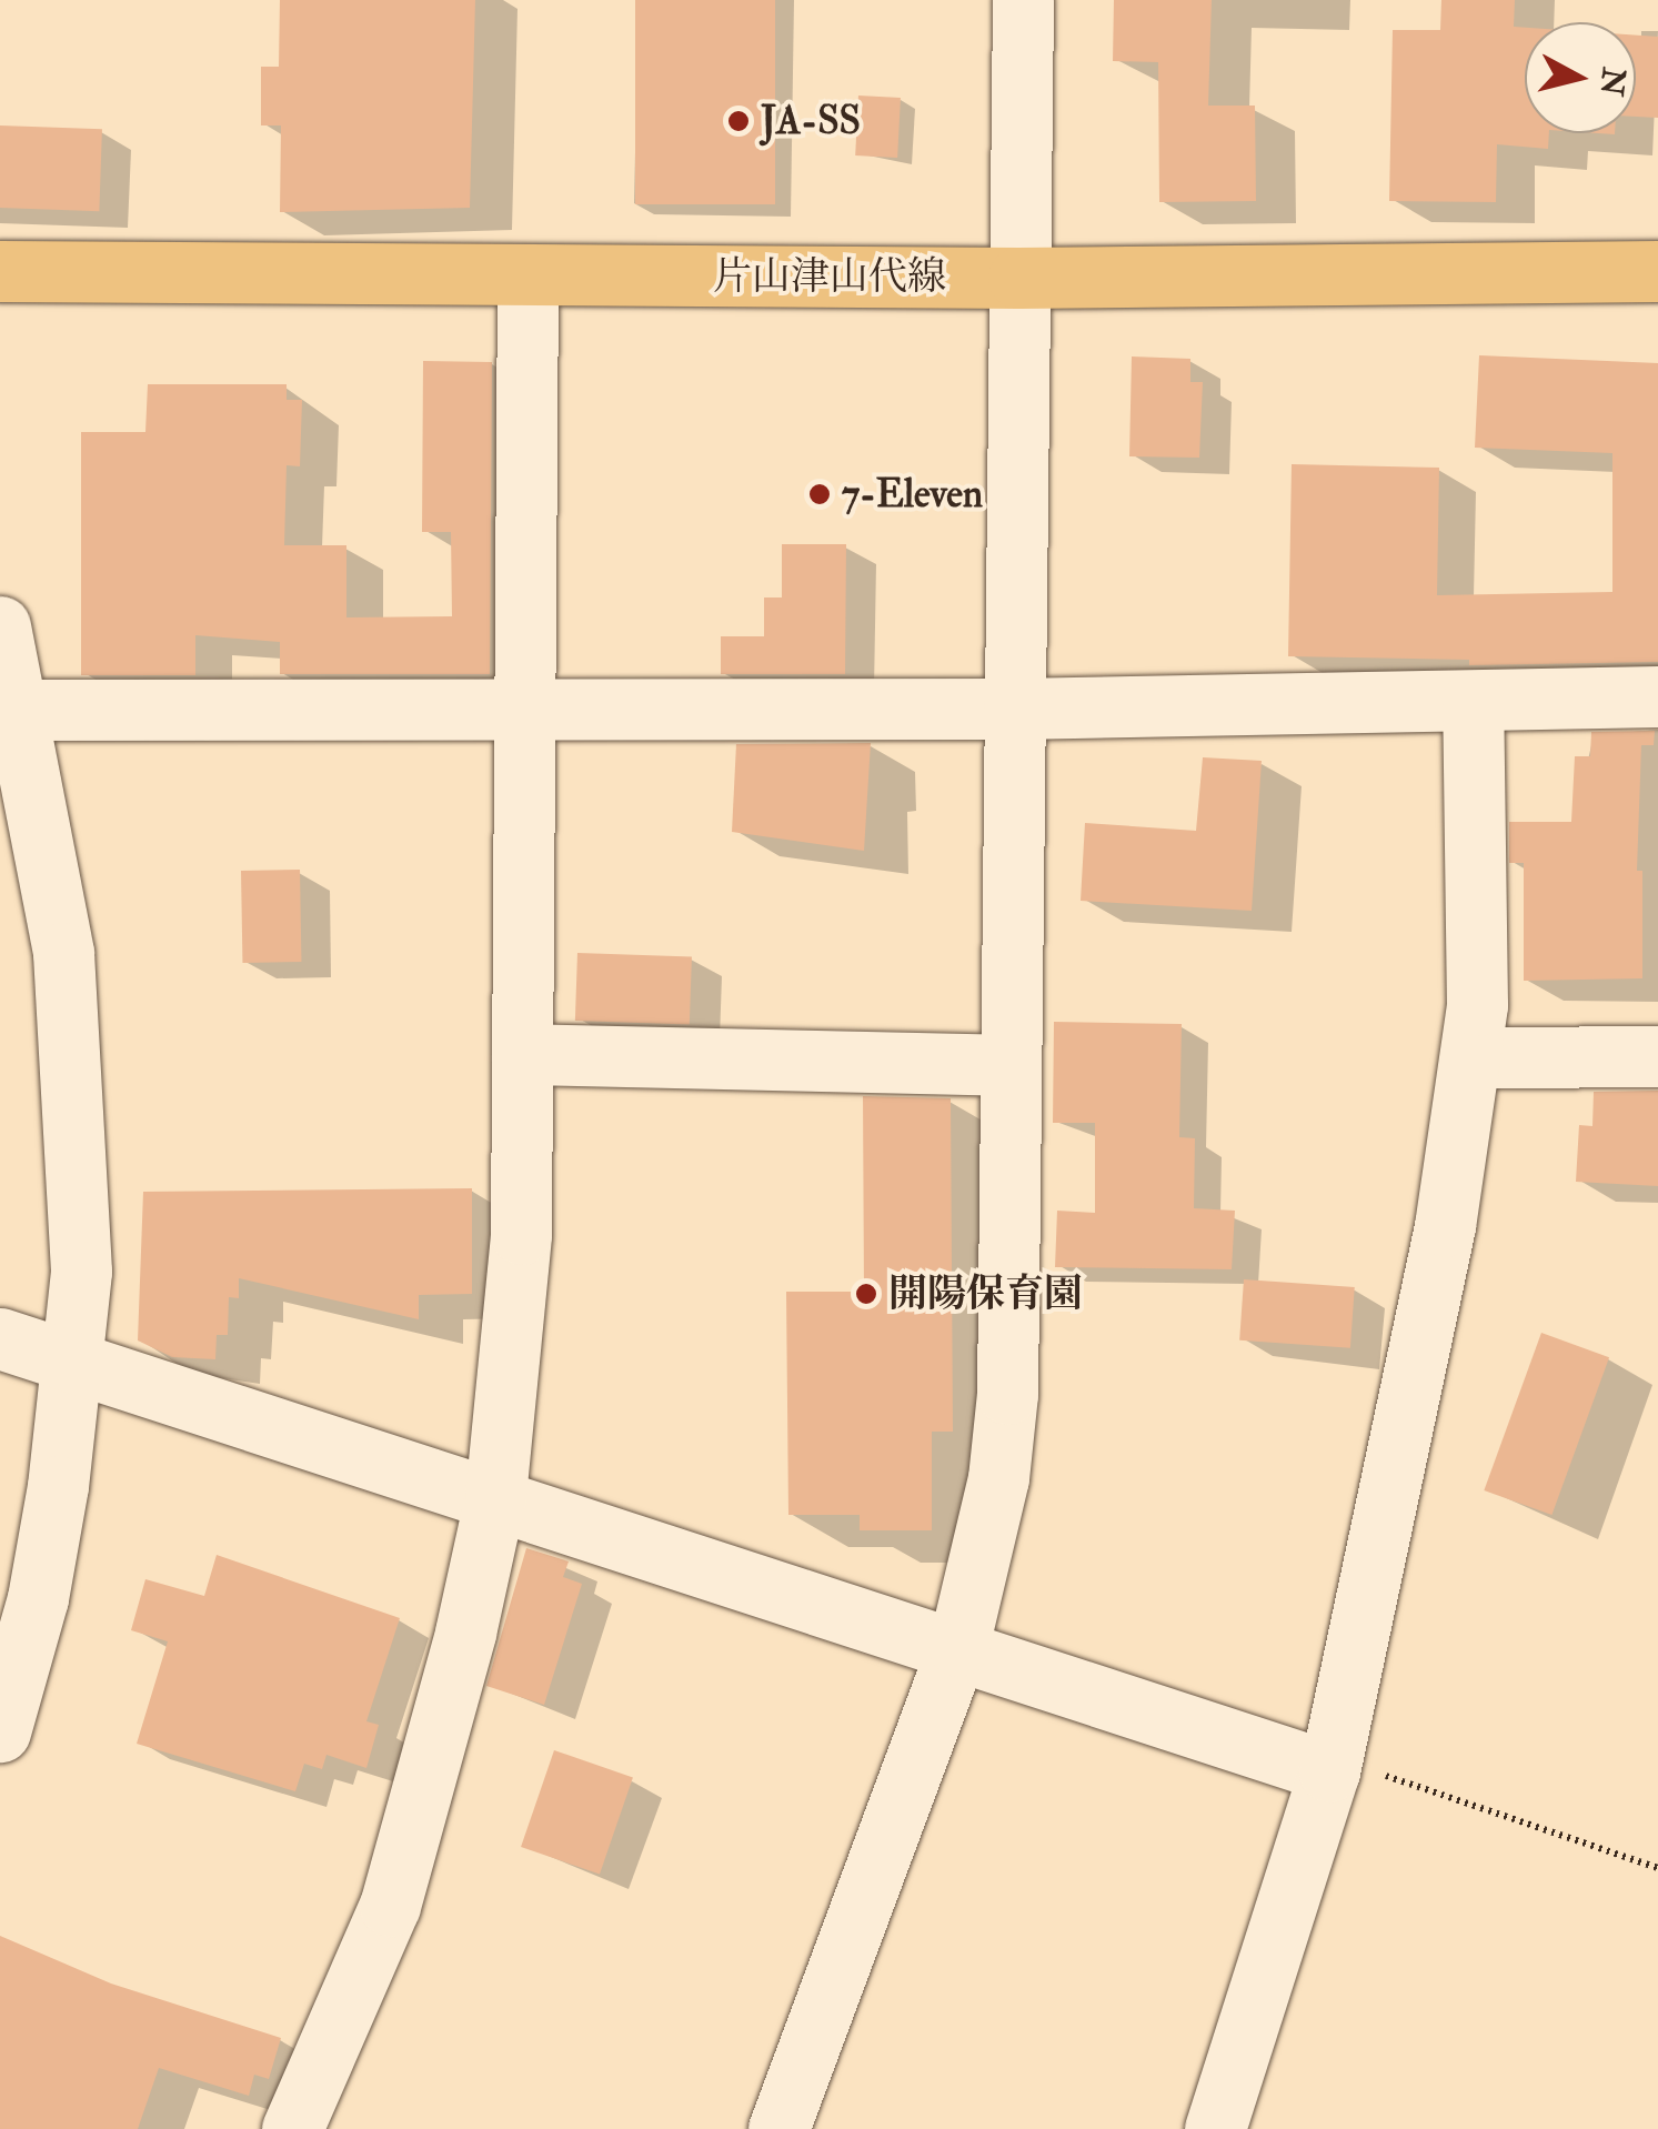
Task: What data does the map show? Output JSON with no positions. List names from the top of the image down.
{
  "streets": {
    "main road": ["片山津山代線"]
  },
  "places": ["JA-SS", "7-Eleven", "開陽保育園"],
  "north": "right"
}
